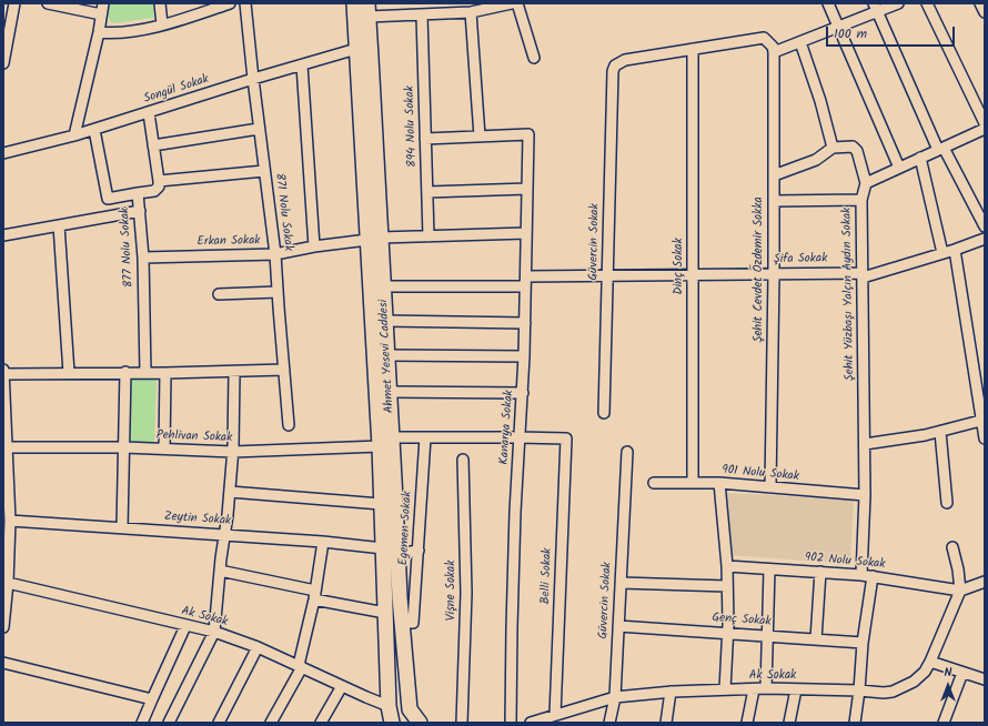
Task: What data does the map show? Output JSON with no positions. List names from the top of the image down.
{
  "streets": {
    "main road": ["Ahmet Yesevi Caddesi"],
    "street": [
      "Songül Sokak",
      "894 Nolu Sokak",
      "871 Nolu Sokak",
      "Erkan Sokak",
      "Güvercin Sokak",
      "877 Nolu Sokak",
      "Şifa Sokak",
      "Dinç Sokak",
      "Şehit Cevdet Özdemir Sokka",
      "Şehit Yüzbaşı Yalçın Aydın Sokak",
      "Kanarya Sokak",
      "Pehlivan Sokak",
      "901 Nolu Sokak",
      "Zeytin Sokak",
      "Egemen Sokak",
      "902 Nolu Sokak",
      "Belli Sokak",
      "Vişne Sokak",
      "Ak Sokak",
      "Genç Sokak"
    ]
  },
  "crossings": [
    ["Songül Sokak", "871 Nolu Sokak"],
    ["Songül Sokak", "877 Nolu Sokak"],
    ["Songül Sokak", "Ahmet Yesevi Caddesi"],
    ["894 Nolu Sokak", "Erkan Sokak"],
    ["871 Nolu Sokak", "Erkan Sokak"],
    ["Erkan Sokak", "877 Nolu Sokak"],
    ["Erkan Sokak", "Ahmet Yesevi Caddesi"],
    ["Erkan Sokak", "Kanarya Sokak"],
    ["Güvercin Sokak", "Şifa Sokak"],
    ["Güvercin Sokak", "Dinç Sokak"],
    ["Güvercin Sokak", "Ak Sokak"],
    ["Güvercin Sokak", "Genç Sokak"],
    ["Şifa Sokak", "Dinç Sokak"],
    ["Şifa Sokak", "Şehit Cevdet Özdemir Sokka"],
    ["Şifa Sokak", "Şehit Yüzbaşı Yalçın Aydın Sokak"],
    ["Şifa Sokak", "Ahmet Yesevi Caddesi"],
    ["Şifa Sokak", "Kanarya Sokak"],
    ["Dinç Sokak", "901 Nolu Sokak"],
    ["Şehit Cevdet Özdemir Sokka", "901 Nolu Sokak"],
    ["Şehit Yüzbaşı Yalçın Aydın Sokak", "901 Nolu Sokak"],
    ["Şehit Yüzbaşı Yalçın Aydın Sokak", "902 Nolu Sokak"],
    ["Ahmet Yesevi Caddesi", "Pehlivan Sokak"],
    ["Ahmet Yesevi Caddesi", "Zeytin Sokak"],
    ["Ahmet Yesevi Caddesi", "Egemen Sokak"],
    ["Ahmet Yesevi Caddesi", "Ak Sokak"],
    ["Kanarya Sokak", "Belli Sokak"],
    ["902 Nolu Sokak", "Ak Sokak"],
    ["Belli Sokak", "Ak Sokak"]
  ],
  "scale_bar": "100 m",
  "north": "top"
}
